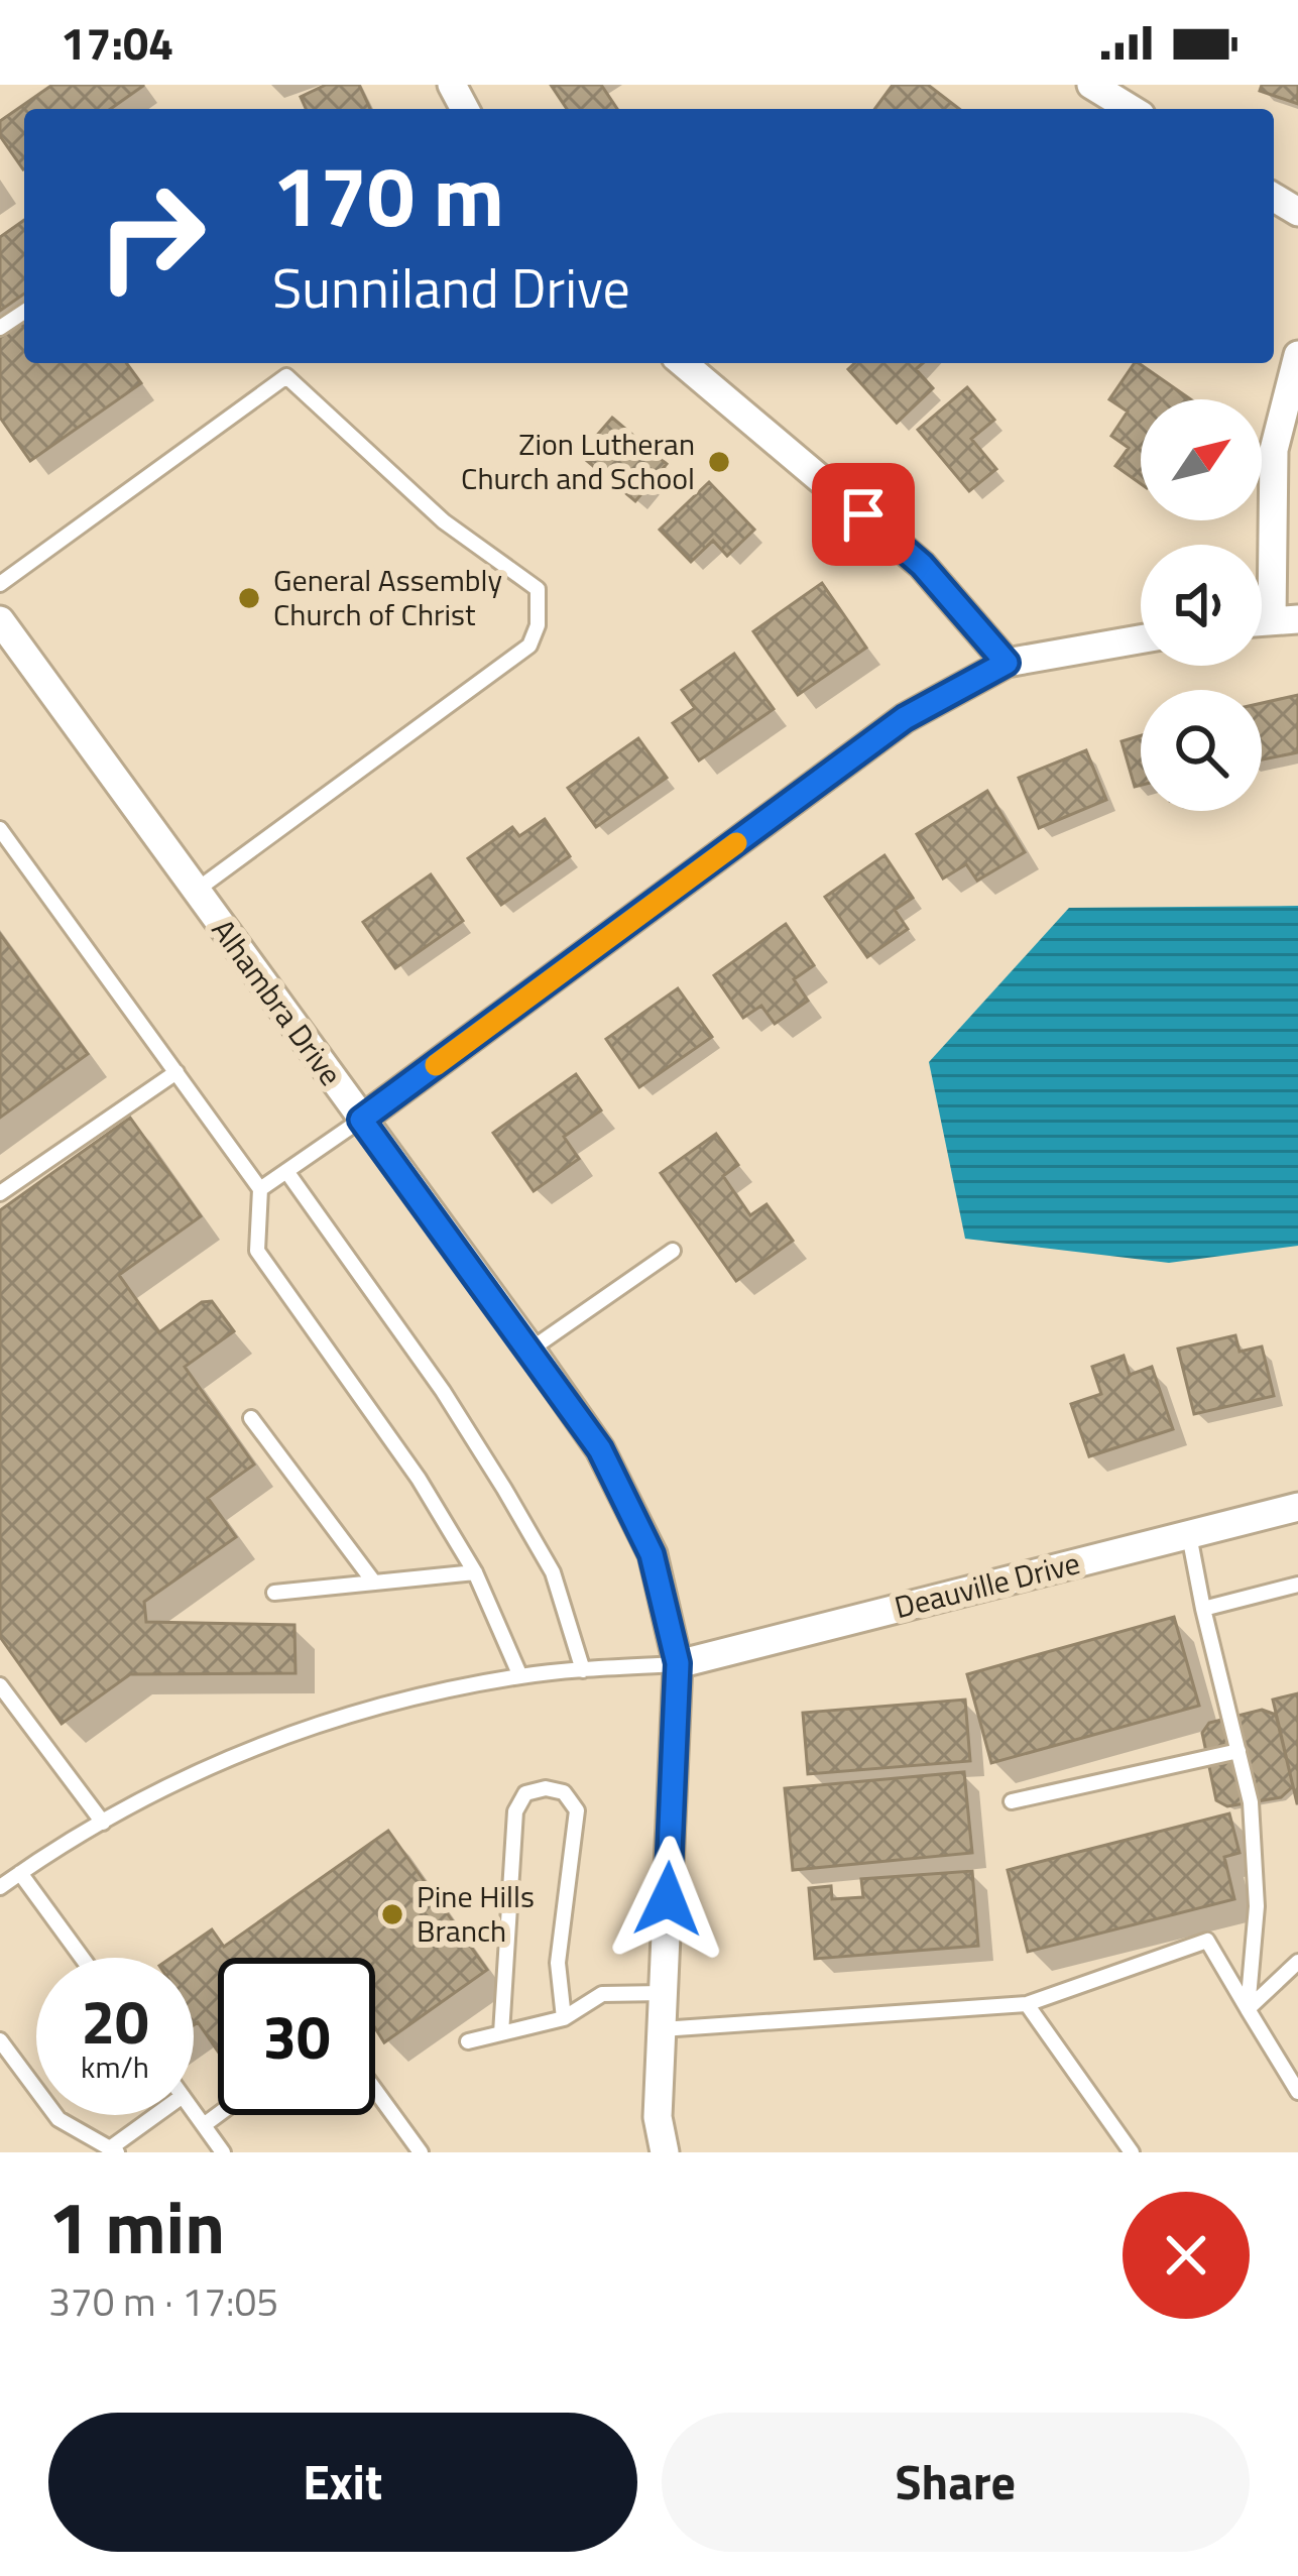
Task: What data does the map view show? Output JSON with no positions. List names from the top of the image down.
{
  "streets": {
    "street": ["Alhambra Drive", "Deauville Drive"]
  },
  "crossings": [
    ["Alhambra Drive", "Deauville Drive"]
  ],
  "places": ["Zion Lutheran Church and School", "General Assembly Church of Christ", "Pine Hills Branch"],
  "north": "top right",
  "page": {
    "status": "17:04",
    "turn": ["170 m", "Sunniland Drive"],
    "speed": "20 km/h",
    "limit": "30",
    "heading": ["1 min", "370 m · 17:05"],
    "buttons": ["Exit", "Share"]
  }
}
